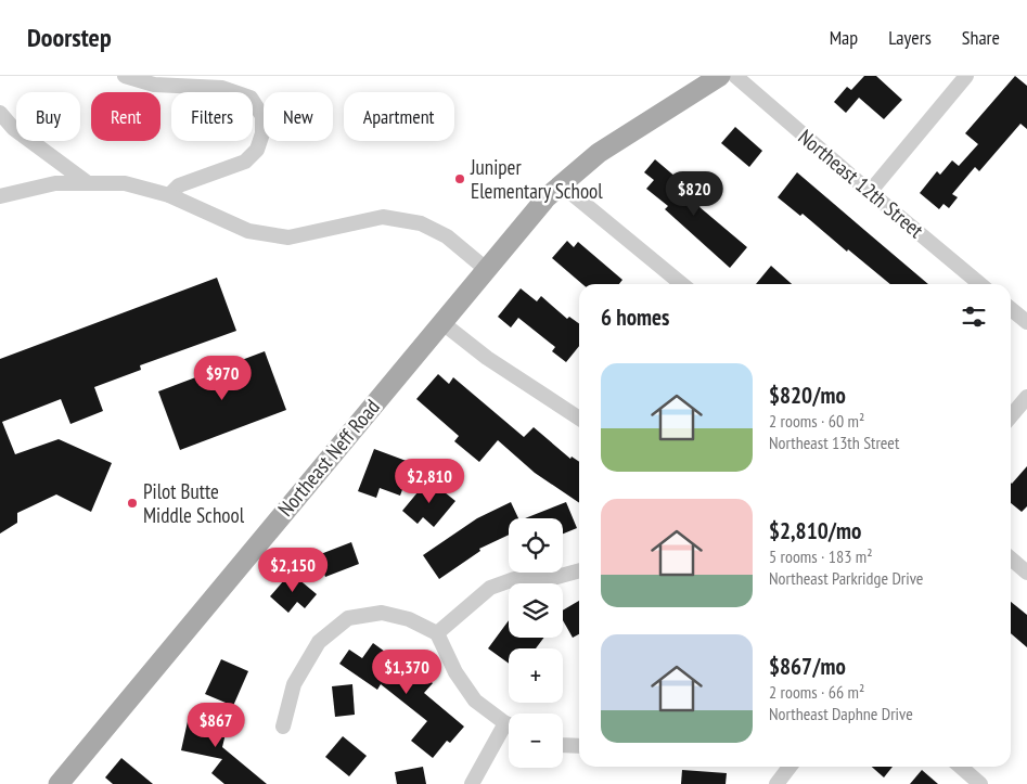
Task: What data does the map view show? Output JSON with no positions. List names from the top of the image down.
{
  "streets": {
    "main road": ["Northeast Neff Road"],
    "street": ["Northeast 12th Street"]
  },
  "places": ["Juniper Elementary School", "Pilot Butte Middle School"],
  "page": {
    "header": "Doorstep",
    "nav": ["Map", "Layers", "Share"],
    "chip": [
      "Buy",
      "Rent",
      "Filters",
      "New",
      "Apartment"
    ],
    "price": [
      "$820",
      "$970",
      "$2,810",
      "$2,150",
      "$1,370",
      "$867"
    ],
    "heading": "6 homes",
    "list": [
      {
        "name": "$820/mo",
        "note": "2 rooms · 60 m² · Northeast 13th Street"
      },
      {
        "name": "$2,810/mo",
        "note": "5 rooms · 183 m² · Northeast Parkridge Drive"
      },
      {
        "name": "$867/mo",
        "note": "2 rooms · 66 m² · Northeast Daphne Drive"
      }
    ],
    "map_buttons": ["+", "−"]
  }
}
